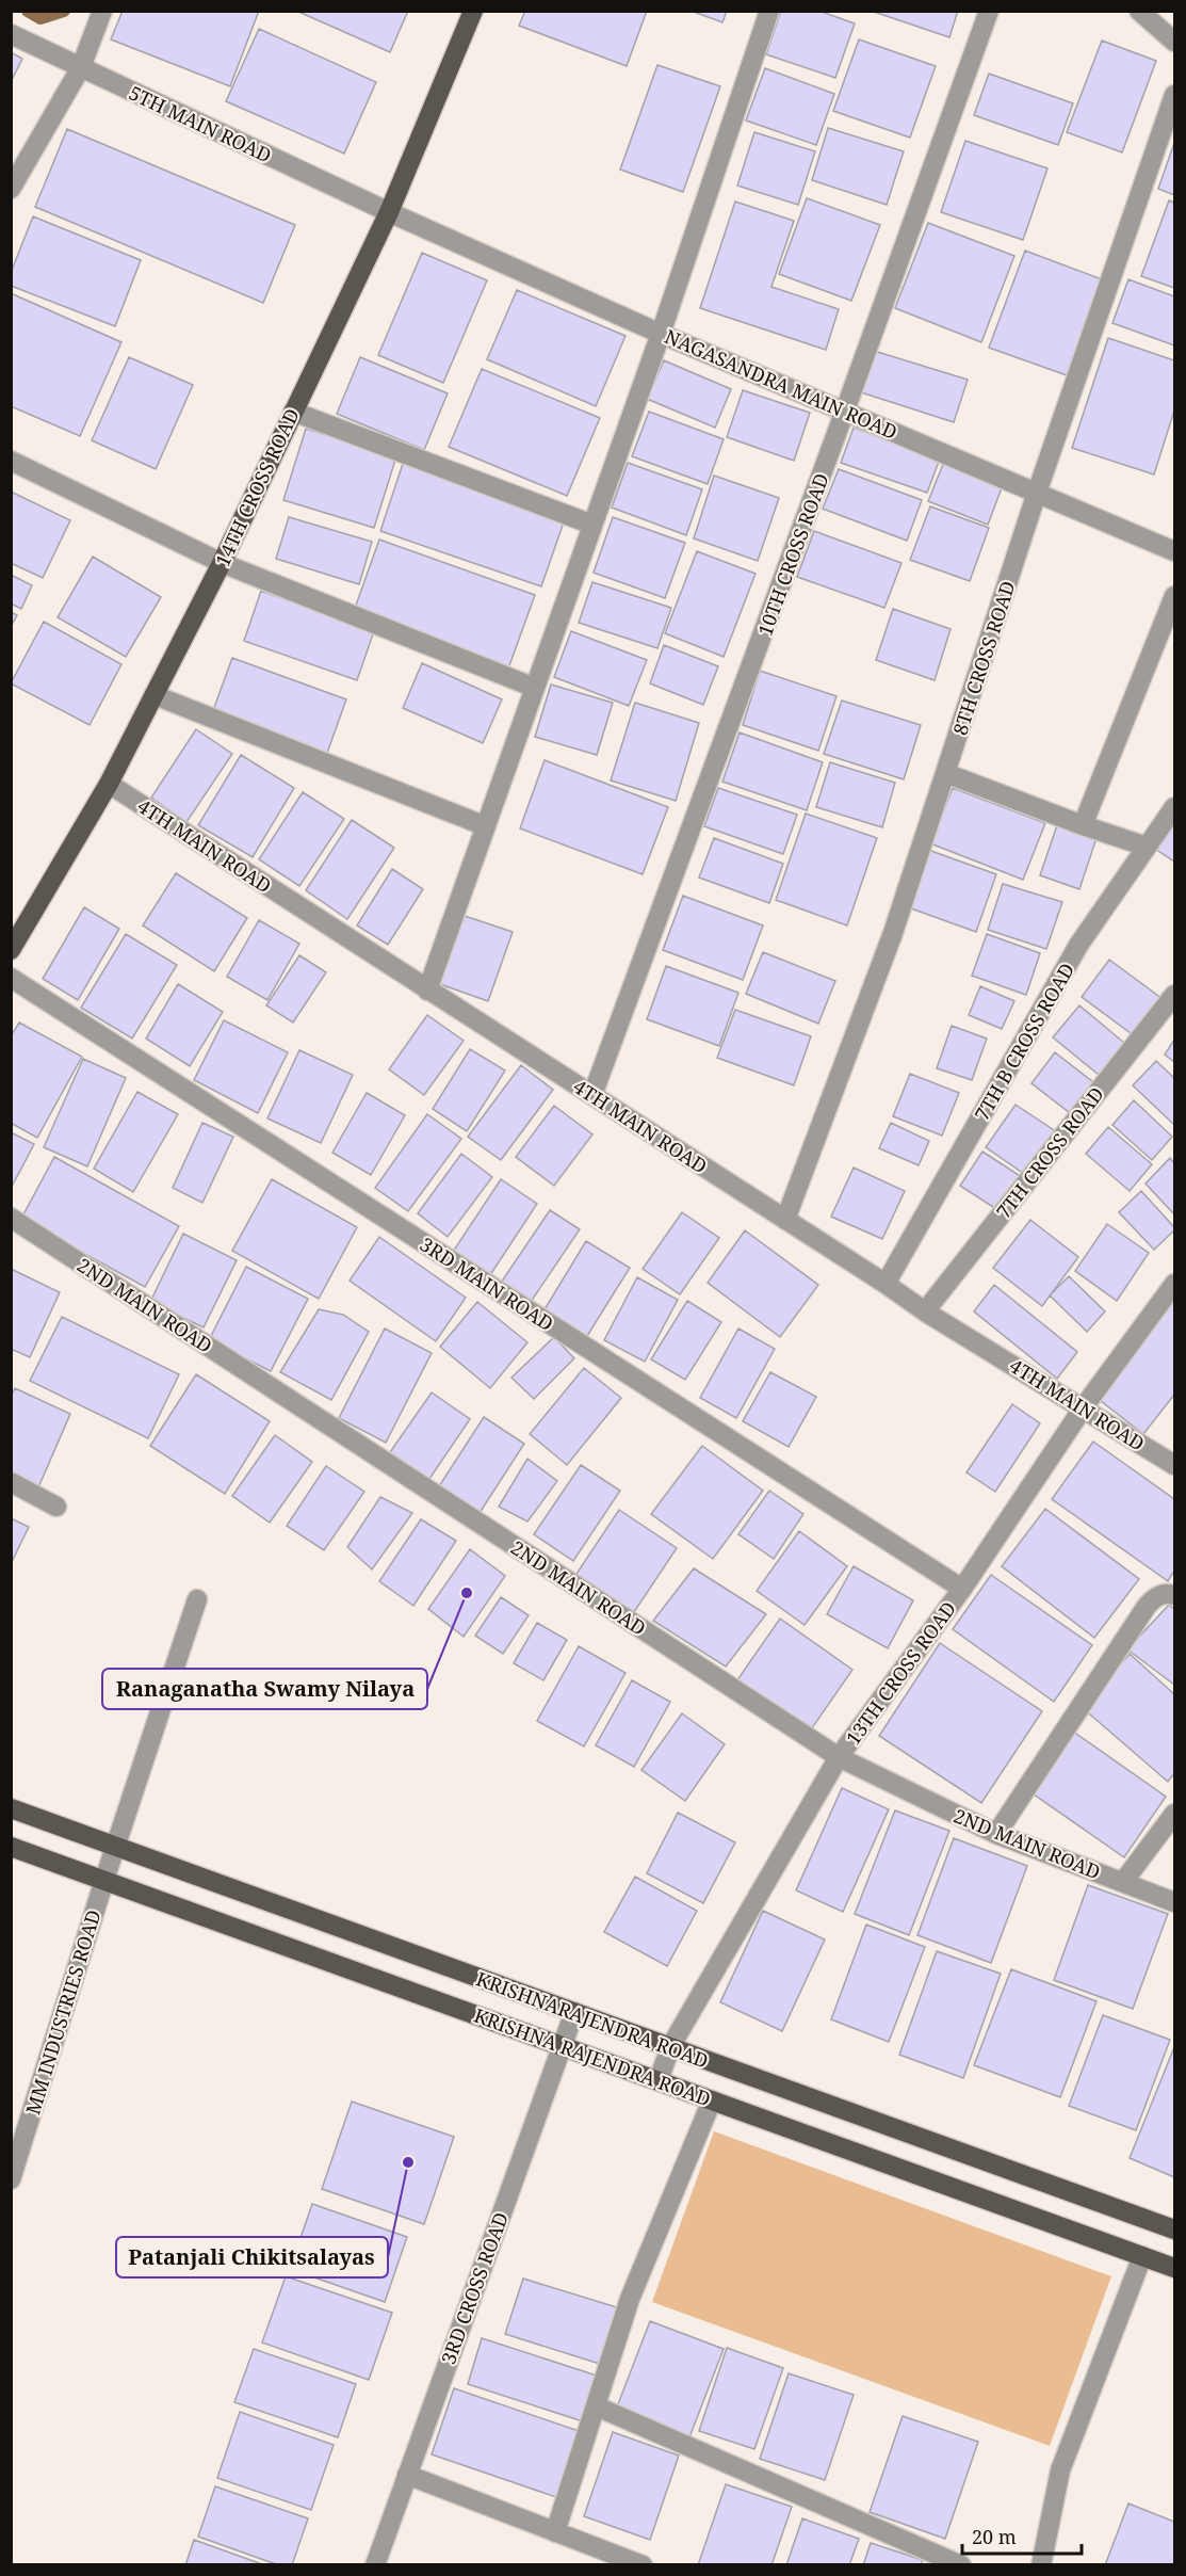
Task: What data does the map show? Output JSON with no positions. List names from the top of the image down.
{
  "streets": {
    "main road": ["14TH CROSS ROAD", "KRISHNARAJENDRA ROAD", "KRISHNA RAJENDRA ROAD"],
    "street": [
      "5TH MAIN ROAD",
      "NAGASANDRA MAIN ROAD",
      "10TH CROSS ROAD",
      "8TH CROSS ROAD",
      "4TH MAIN ROAD",
      "7TH B CROSS ROAD",
      "7TH CROSS ROAD",
      "3RD MAIN ROAD",
      "2ND MAIN ROAD",
      "13TH CROSS ROAD",
      "MM INDUSTRIES ROAD",
      "3RD CROSS ROAD"
    ]
  },
  "crossings": [
    ["5TH MAIN ROAD", "NAGASANDRA MAIN ROAD"],
    ["5TH MAIN ROAD", "14TH CROSS ROAD"],
    ["NAGASANDRA MAIN ROAD", "14TH CROSS ROAD"],
    ["NAGASANDRA MAIN ROAD", "10TH CROSS ROAD"],
    ["NAGASANDRA MAIN ROAD", "8TH CROSS ROAD"],
    ["14TH CROSS ROAD", "4TH MAIN ROAD"],
    ["10TH CROSS ROAD", "4TH MAIN ROAD"],
    ["8TH CROSS ROAD", "4TH MAIN ROAD"],
    ["4TH MAIN ROAD", "7TH B CROSS ROAD"],
    ["4TH MAIN ROAD", "7TH CROSS ROAD"],
    ["4TH MAIN ROAD", "13TH CROSS ROAD"],
    ["3RD MAIN ROAD", "13TH CROSS ROAD"],
    ["2ND MAIN ROAD", "13TH CROSS ROAD"],
    ["13TH CROSS ROAD", "KRISHNARAJENDRA ROAD"],
    ["13TH CROSS ROAD", "KRISHNA RAJENDRA ROAD"],
    ["MM INDUSTRIES ROAD", "KRISHNARAJENDRA ROAD"],
    ["MM INDUSTRIES ROAD", "KRISHNA RAJENDRA ROAD"],
    ["KRISHNARAJENDRA ROAD", "3RD CROSS ROAD"],
    ["KRISHNA RAJENDRA ROAD", "3RD CROSS ROAD"]
  ],
  "places": ["Ranaganatha Swamy Nilaya", "Patanjali Chikitsalayas"],
  "scale_bar": "20 m"
}
